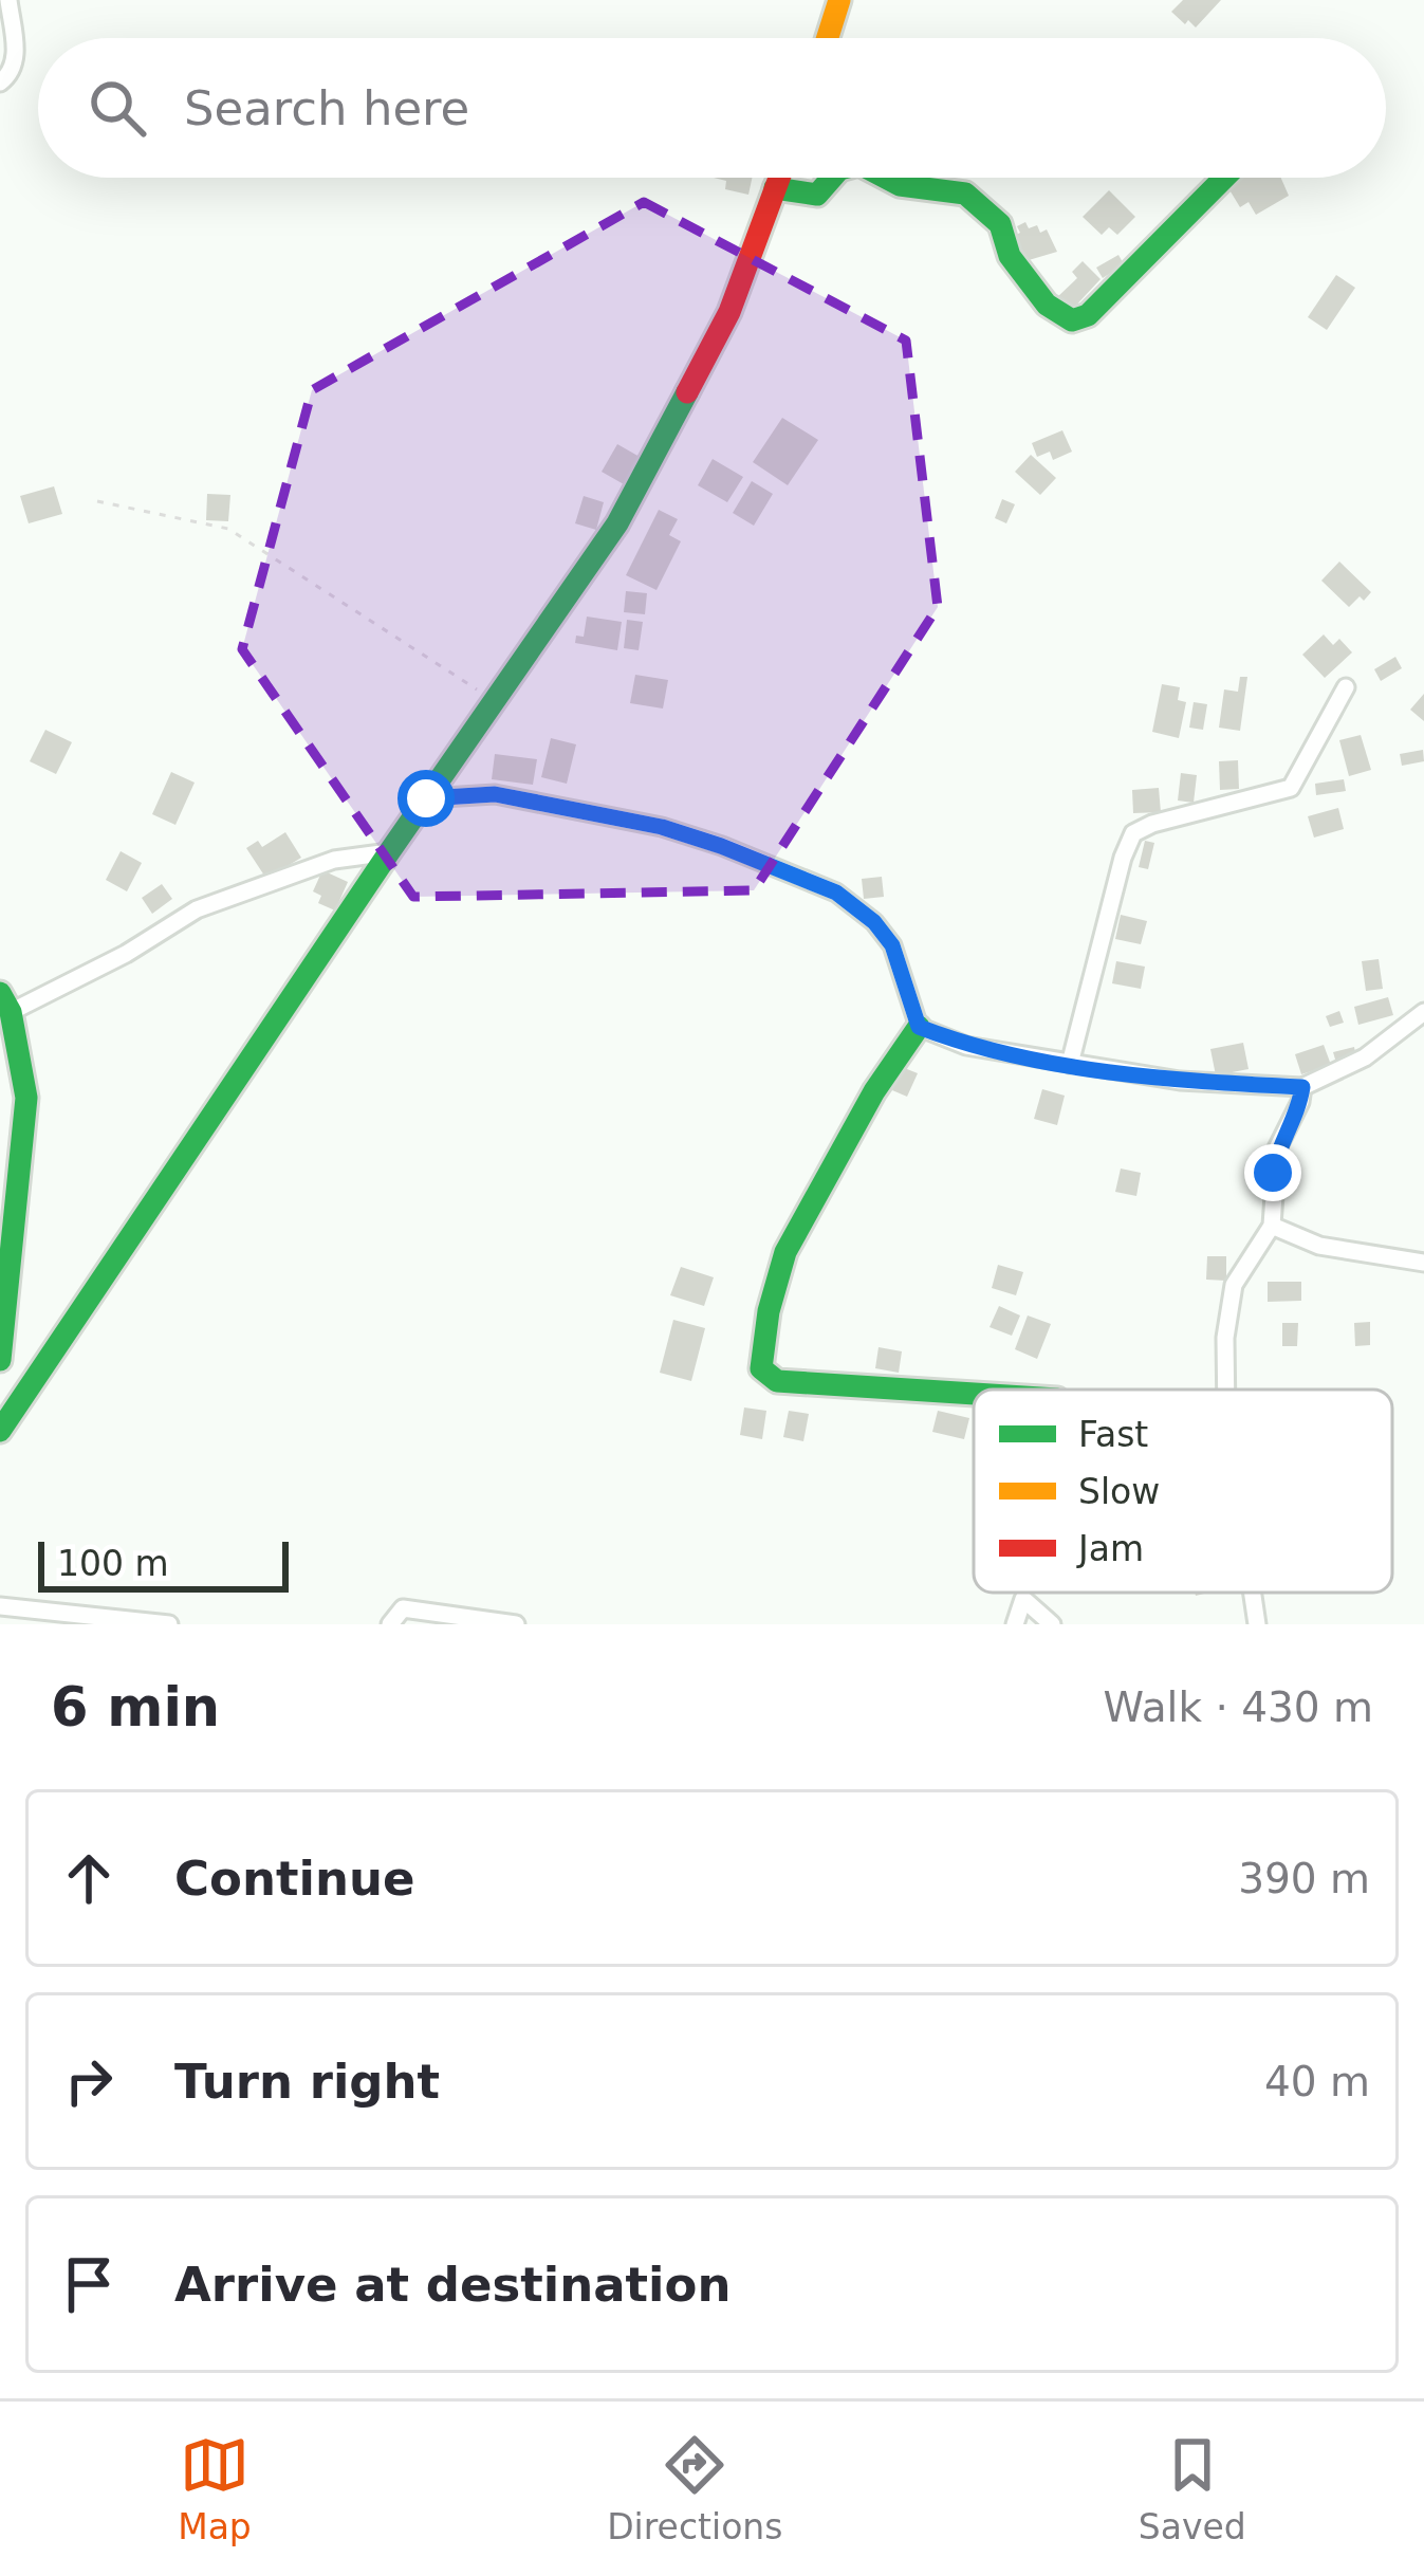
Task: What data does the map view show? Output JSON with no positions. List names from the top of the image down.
{
  "legend": ["Fast", "Slow", "Jam"],
  "scale_bar": "100 m",
  "page": {
    "search": "Search here",
    "scale": "100 m",
    "heading": ["6 min", "Walk · 430 m"],
    "list": [
      ["Continue", "390 m"],
      ["Turn right", "40 m"],
      "Arrive at destination"
    ],
    "nav": ["Map", "Directions", "Saved"]
  }
}
